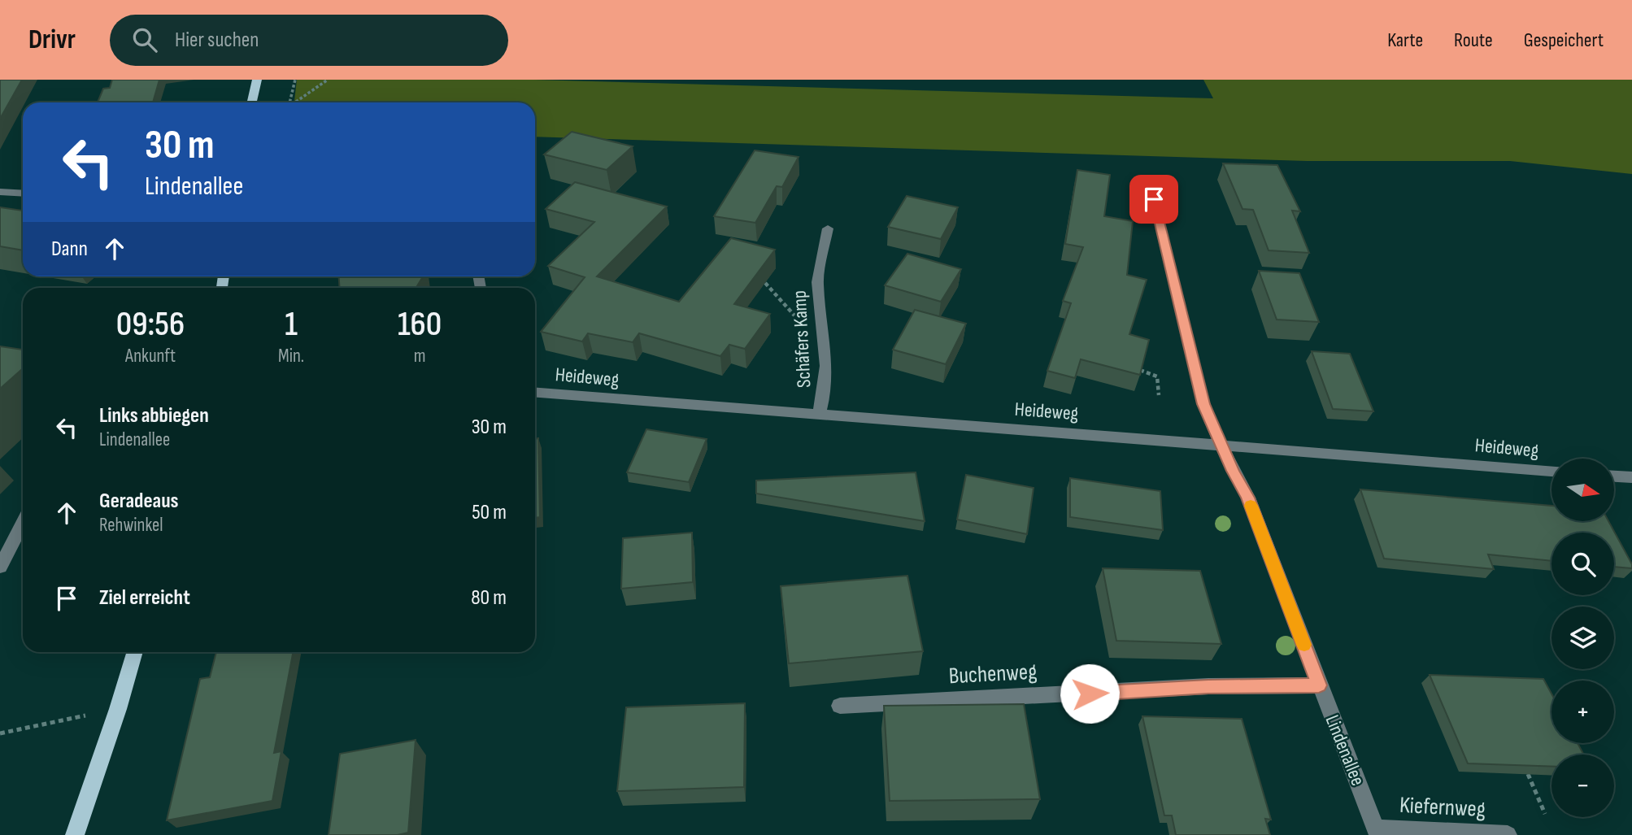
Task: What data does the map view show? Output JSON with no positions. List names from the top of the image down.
{
  "streets": {
    "street": [
      "Schäfers Kamp",
      "Heideweg",
      "Buchenweg",
      "Lindenallee",
      "Kiefernweg"
    ]
  },
  "crossings": [
    ["Schäfers Kamp", "Heideweg"],
    ["Heideweg", "Lindenallee"],
    ["Buchenweg", "Lindenallee"],
    ["Lindenallee", "Kiefernweg"]
  ],
  "north": "right",
  "page": {
    "header": "Drivr",
    "search": "Hier suchen",
    "nav": ["Karte", "Route", "Gespeichert"],
    "turn": ["30 m", "Lindenallee"],
    "then": "Dann",
    "eta": [
      "09:56",
      "Ankunft",
      "1",
      "Min.",
      "160",
      "m"
    ],
    "list": [
      {
        "name": "Links abbiegen",
        "note": "Lindenallee",
        "value": "30 m"
      },
      {
        "name": "Geradeaus",
        "note": "Rehwinkel",
        "value": "50 m"
      },
      {
        "name": "Ziel erreicht",
        "value": "80 m"
      }
    ],
    "map_buttons": ["+", "−"]
  }
}
